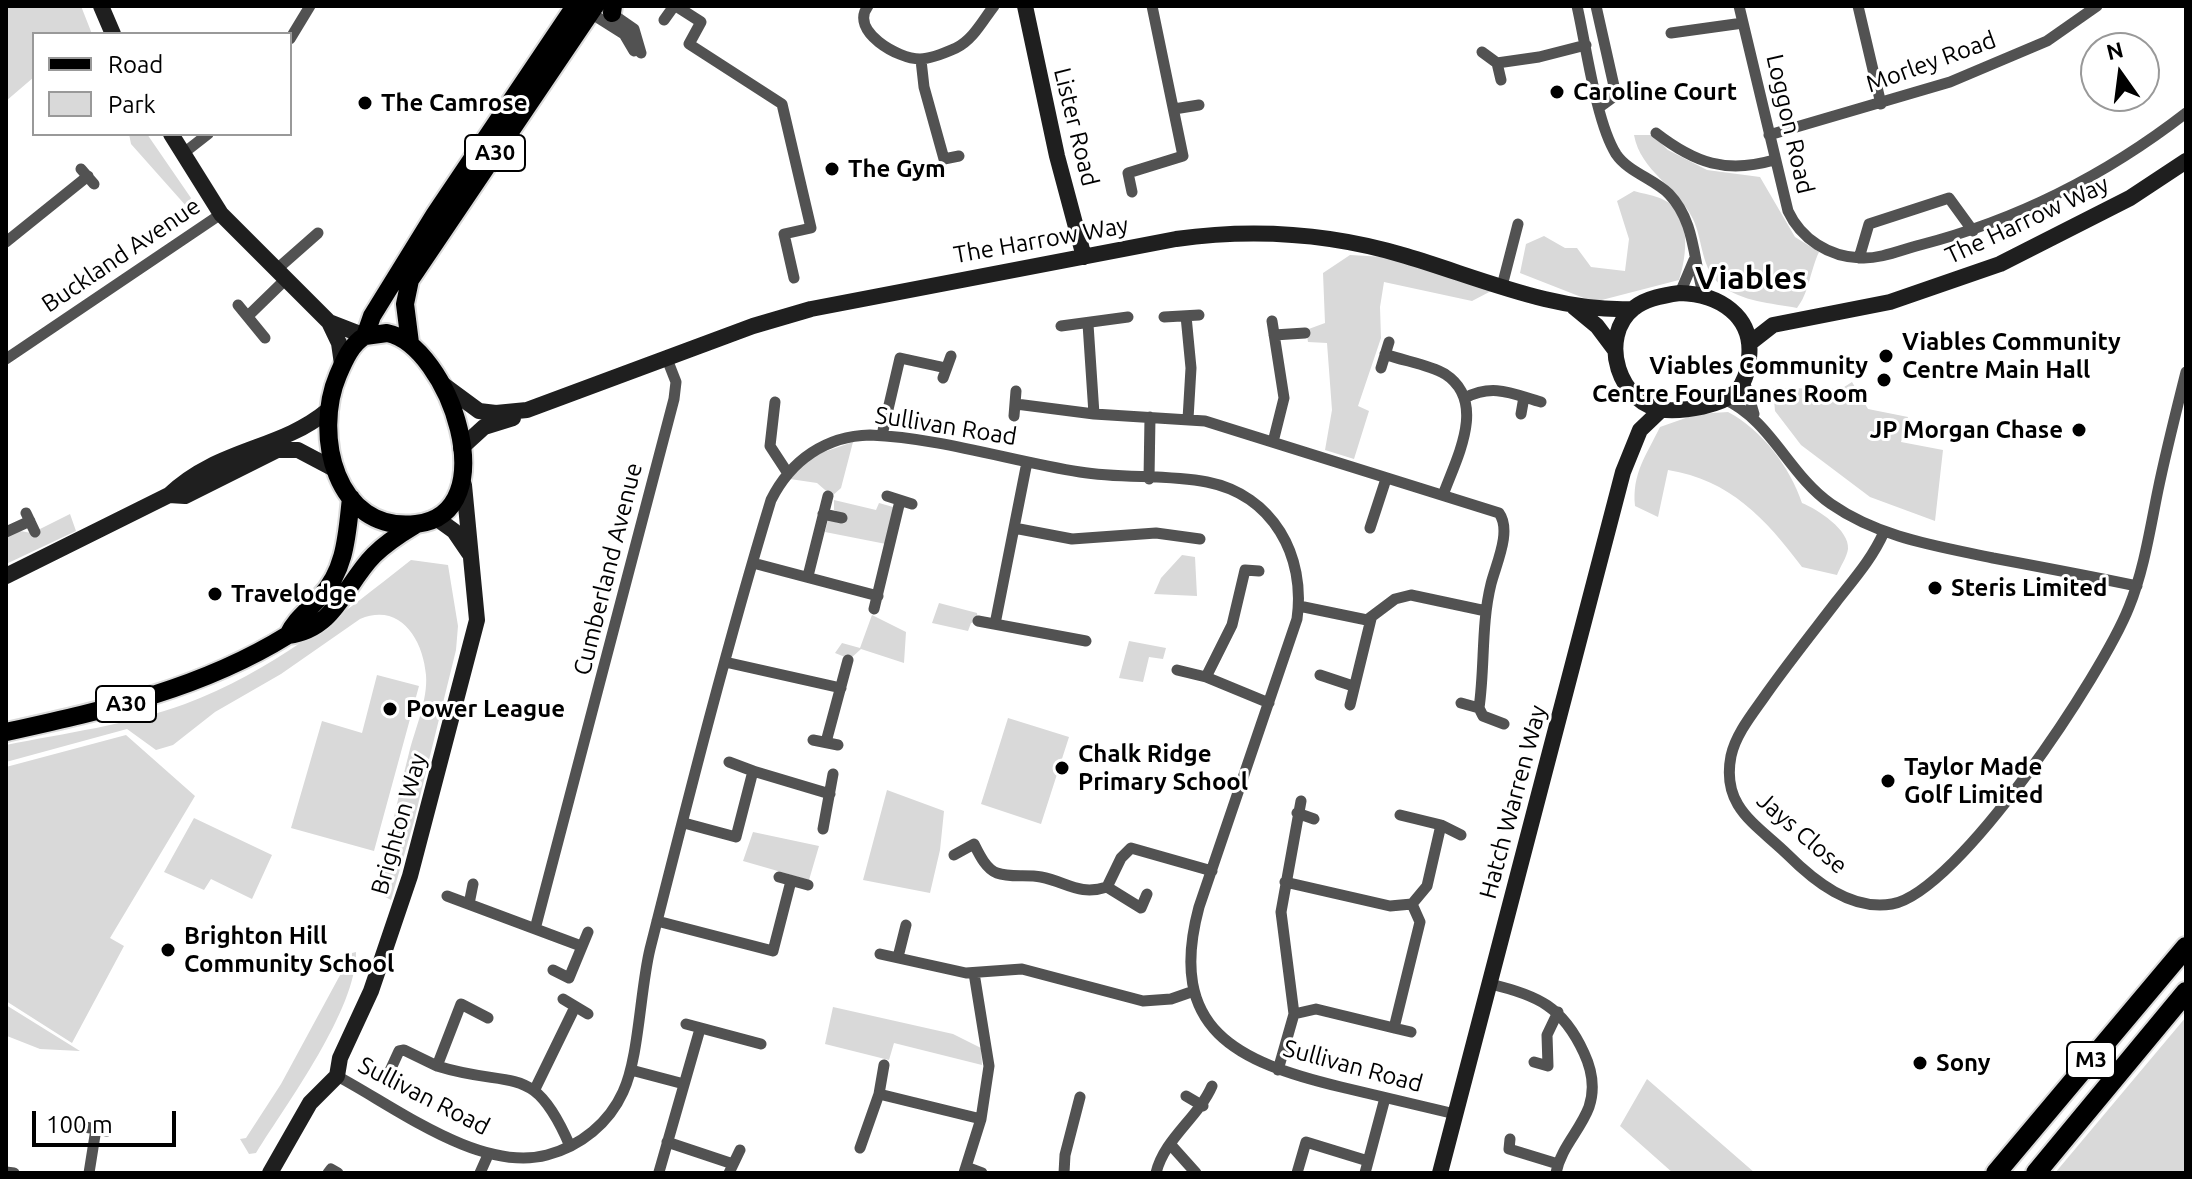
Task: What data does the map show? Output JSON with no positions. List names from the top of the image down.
{
  "streets": {
    "highway": ["M3"],
    "main road": ["A30"],
    "street": [
      "Morley Road",
      "Loggon Road",
      "Lister Road",
      "The Harrow Way",
      "Buckland Avenue",
      "Sullivan Road",
      "Cumberland Avenue",
      "Hatch Warren Way",
      "Brighton Way",
      "Jays Close"
    ]
  },
  "crossings": [
    ["Morley Road", "Loggon Road"],
    ["Lister Road", "The Harrow Way"],
    ["A30", "The Harrow Way"],
    ["A30", "Brighton Way"],
    ["The Harrow Way", "Cumberland Avenue"],
    ["The Harrow Way", "Hatch Warren Way"],
    ["The Harrow Way", "Brighton Way"],
    ["Sullivan Road", "Hatch Warren Way"],
    ["Sullivan Road", "Brighton Way"]
  ],
  "districts": ["Viables"],
  "places": [
    "Caroline Court",
    "The Camrose",
    "The Gym",
    "Viables Community Centre Main Hall",
    "Viables Community Centre Four Lanes Room",
    "JP Morgan Chase",
    "Steris Limited",
    "Travelodge",
    "Power League",
    "Chalk Ridge Primary School",
    "Taylor Made Golf Limited",
    "Brighton Hill Community School",
    "Sony"
  ],
  "legend": ["Road", "Park"],
  "scale_bar": "100 m",
  "north": "top"
}
